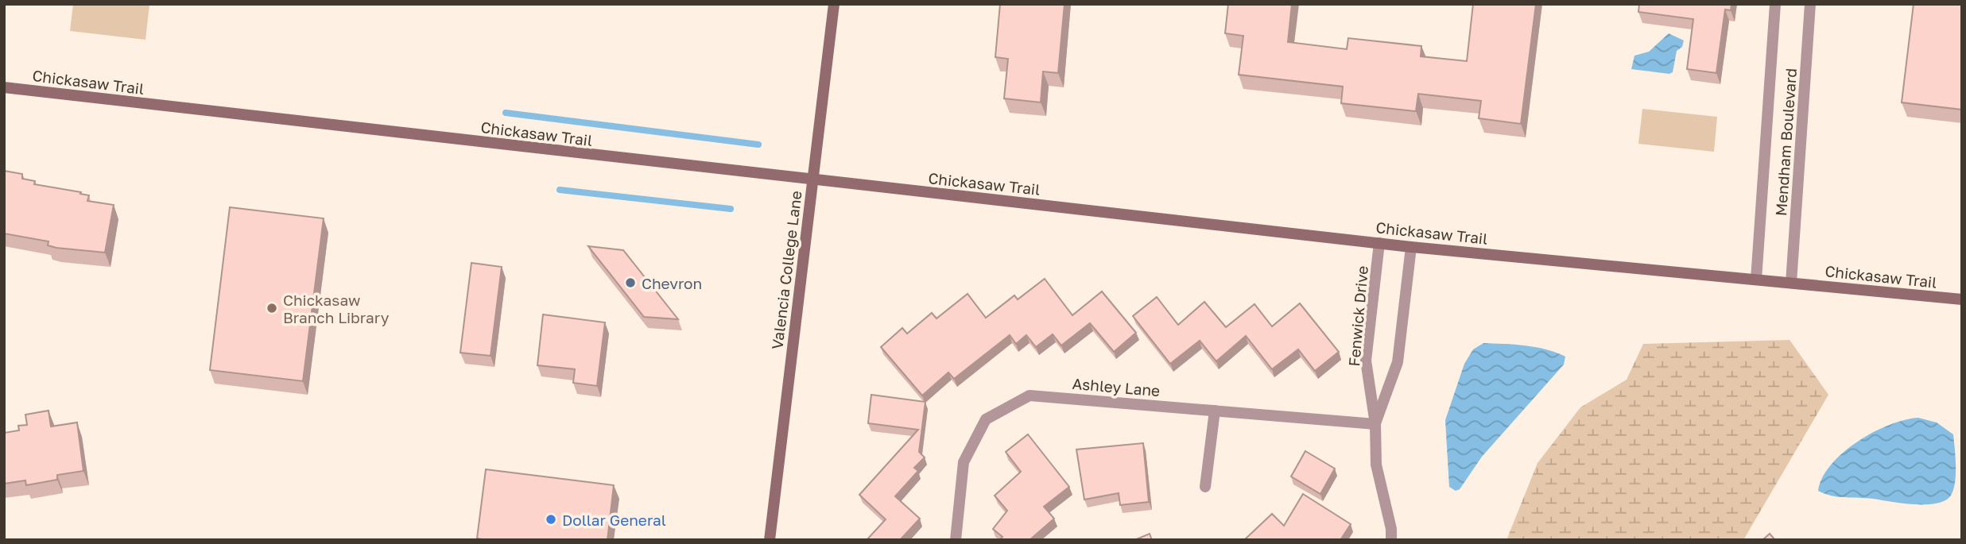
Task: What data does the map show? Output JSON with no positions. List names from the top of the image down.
{
  "streets": {
    "street": [
      "Chickasaw Trail",
      "Mendham Boulevard",
      "Valencia College Lane",
      "Fenwick Drive",
      "Ashley Lane"
    ]
  },
  "crossings": [
    ["Chickasaw Trail", "Mendham Boulevard"],
    ["Chickasaw Trail", "Valencia College Lane"],
    ["Chickasaw Trail", "Fenwick Drive"],
    ["Fenwick Drive", "Ashley Lane"]
  ],
  "places": ["Chevron", "Chickasaw Branch Library", "Dollar General"]
}
